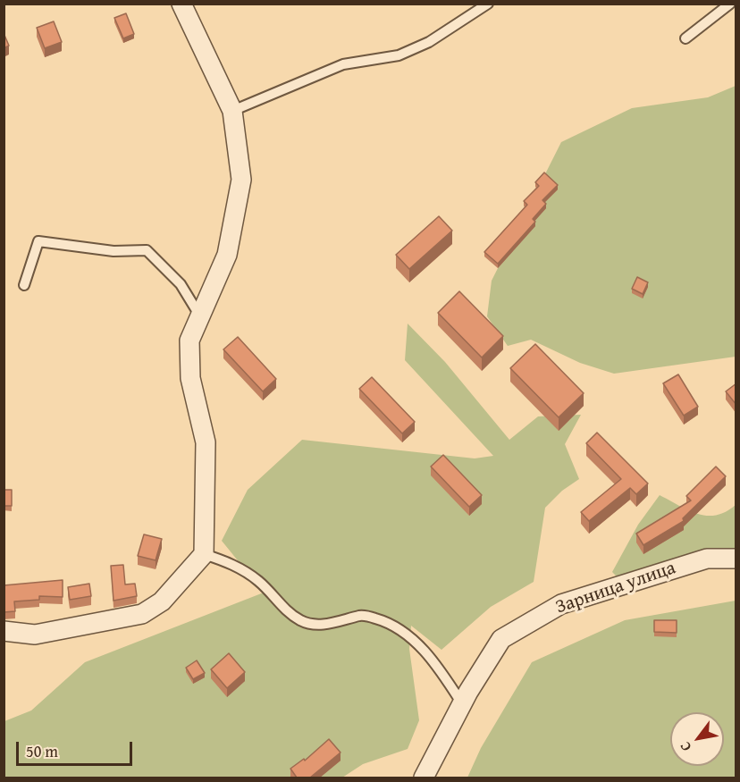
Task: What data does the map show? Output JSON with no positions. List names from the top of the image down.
{
  "streets": {
    "street": ["Зарница улица"]
  },
  "scale_bar": "50 m",
  "north": "bottom left"
}
